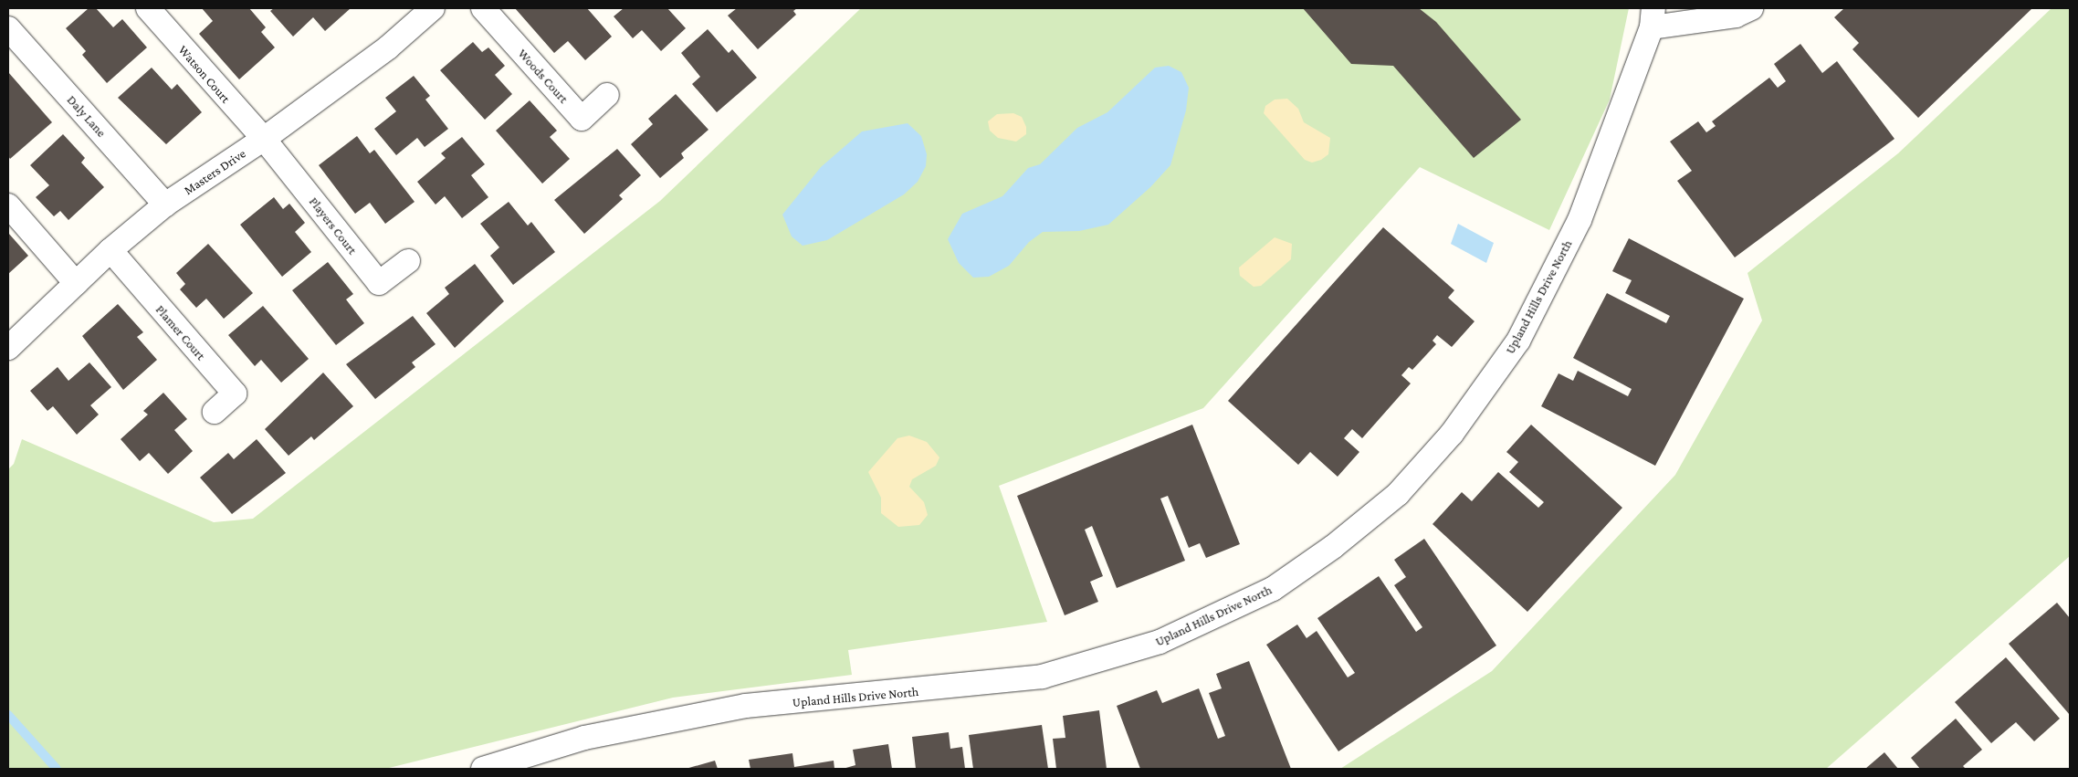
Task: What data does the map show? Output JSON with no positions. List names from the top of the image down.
{
  "streets": {
    "street": [
      "Watson Court",
      "Woods Court",
      "Daly Lane",
      "Masters Drive",
      "Players Court",
      "Upland Hills Drive North",
      "Plamer Court"
    ]
  },
  "crossings": [
    ["Watson Court", "Masters Drive"],
    ["Watson Court", "Players Court"],
    ["Daly Lane", "Masters Drive"],
    ["Masters Drive", "Players Court"],
    ["Masters Drive", "Plamer Court"]
  ]
}
